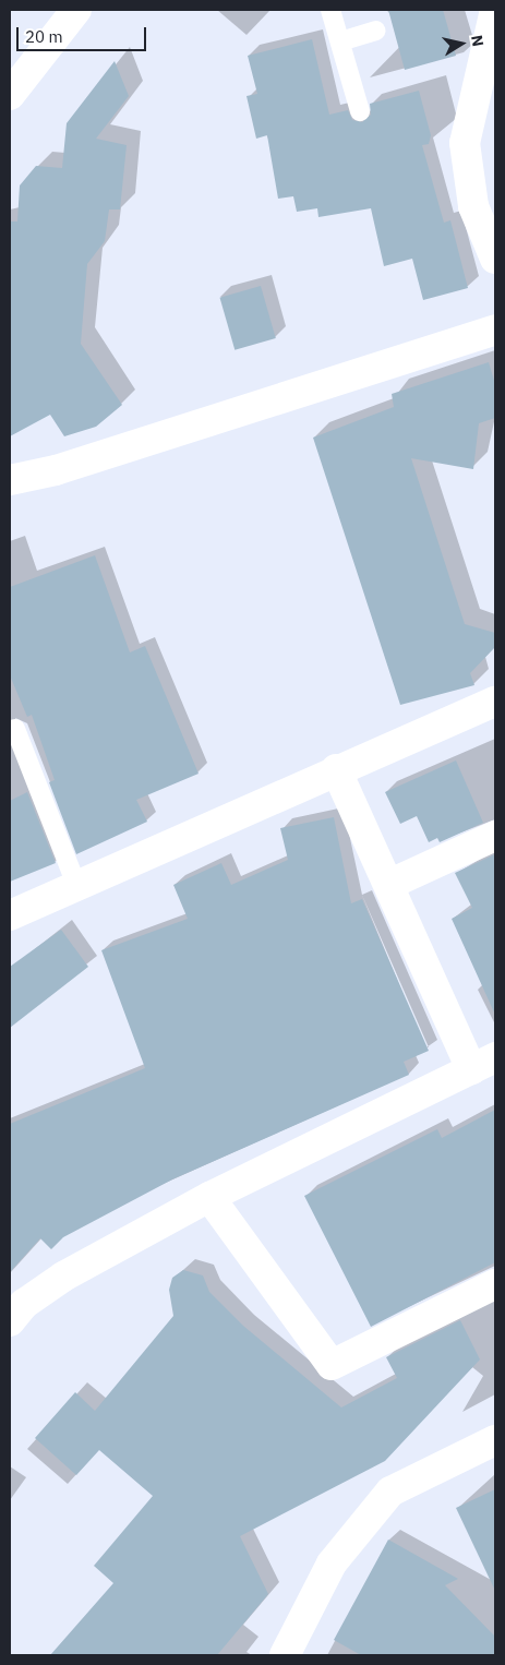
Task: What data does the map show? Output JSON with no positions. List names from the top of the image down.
{
  "scale_bar": "20 m",
  "north": "right"
}
